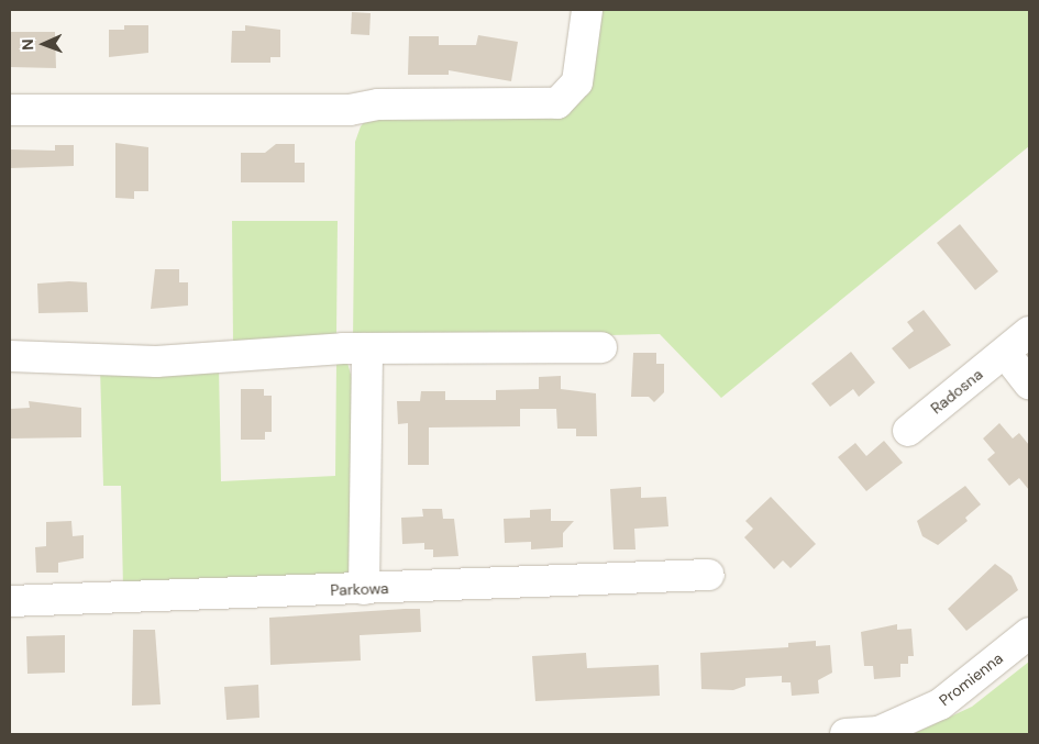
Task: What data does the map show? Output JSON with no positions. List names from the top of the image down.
{
  "streets": {
    "street": ["Radosna", "Parkowa", "Promienna"]
  },
  "north": "left"
}
